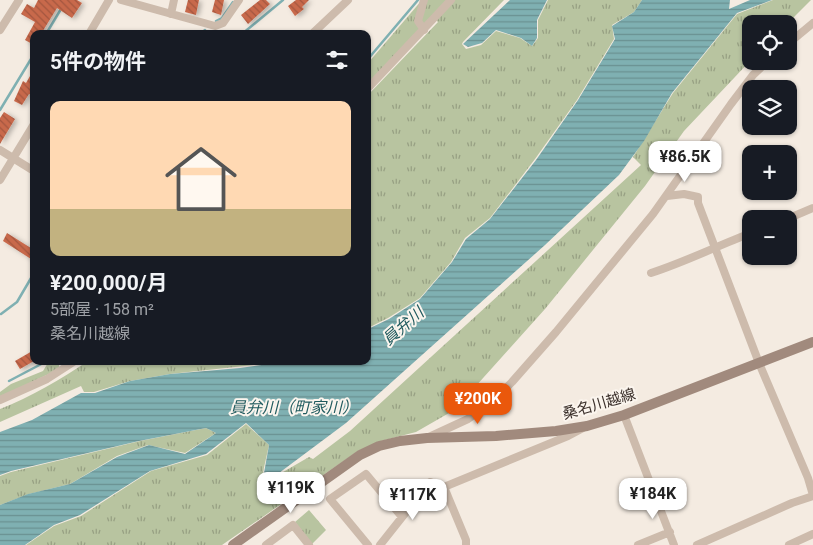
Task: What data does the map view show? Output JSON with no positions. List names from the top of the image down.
{
  "streets": {
    "main road": ["桑名川越線"]
  },
  "water": ["員弁川", "員弁川（町家川）"],
  "page": {
    "map_buttons": ["+", "−"],
    "heading": "5件の物件",
    "list": [
      {
        "name": "¥200,000/月",
        "note": "5部屋 · 158 m² · 桑名川越線"
      }
    ],
    "price": [
      "¥86.5K",
      "¥200K",
      "¥119K",
      "¥184K",
      "¥117K"
    ]
  }
}
